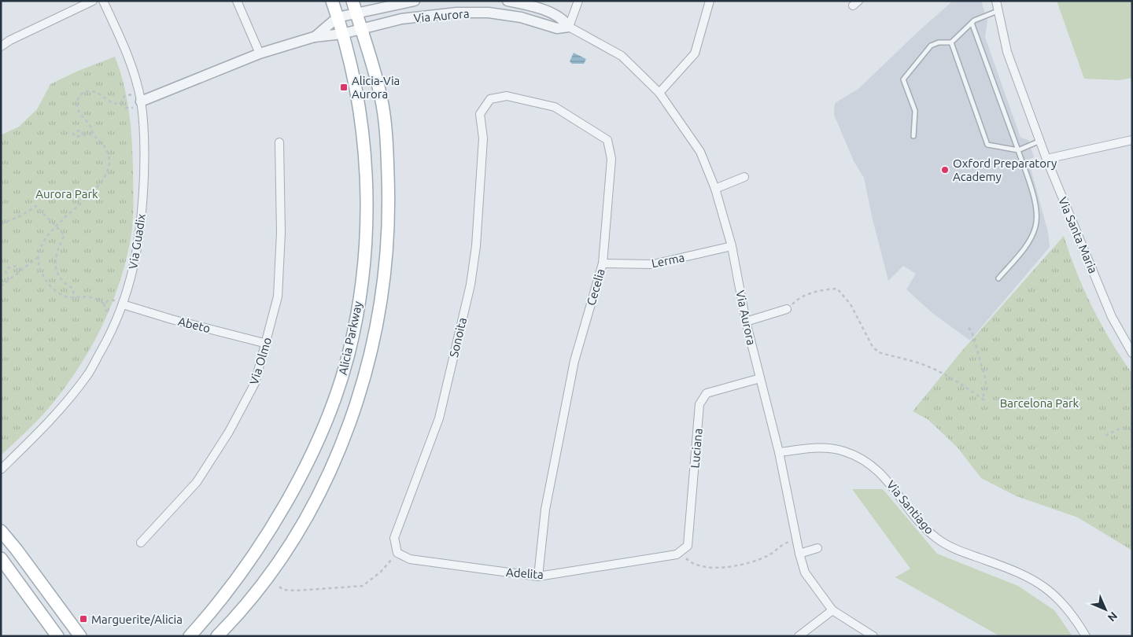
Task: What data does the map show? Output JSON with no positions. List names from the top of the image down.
{
  "streets": {
    "main road": ["Alicia Parkway"],
    "street": [
      "Via Aurora",
      "Via Santa Maria",
      "Via Guadix",
      "Lerma",
      "Cecelia",
      "Abeto",
      "Sonoita",
      "Via Olmo",
      "Luciana",
      "Via Santiago",
      "Adelita"
    ]
  },
  "crossings": [
    ["Via Aurora", "Via Guadix"],
    ["Via Aurora", "Lerma"],
    ["Via Aurora", "Alicia Parkway"],
    ["Via Aurora", "Luciana"],
    ["Via Aurora", "Via Santiago"],
    ["Via Guadix", "Abeto"],
    ["Lerma", "Cecelia"],
    ["Cecelia", "Sonoita"],
    ["Cecelia", "Adelita"],
    ["Abeto", "Via Olmo"],
    ["Sonoita", "Adelita"],
    ["Luciana", "Adelita"]
  ],
  "parks": ["Aurora Park", "Barcelona Park"],
  "places": {
    "transit": ["Alicia-Via Aurora", "Marguerite/Alicia"],
    "other": ["Oxford Preparatory Academy"]
  },
  "north": "bottom right"
}
